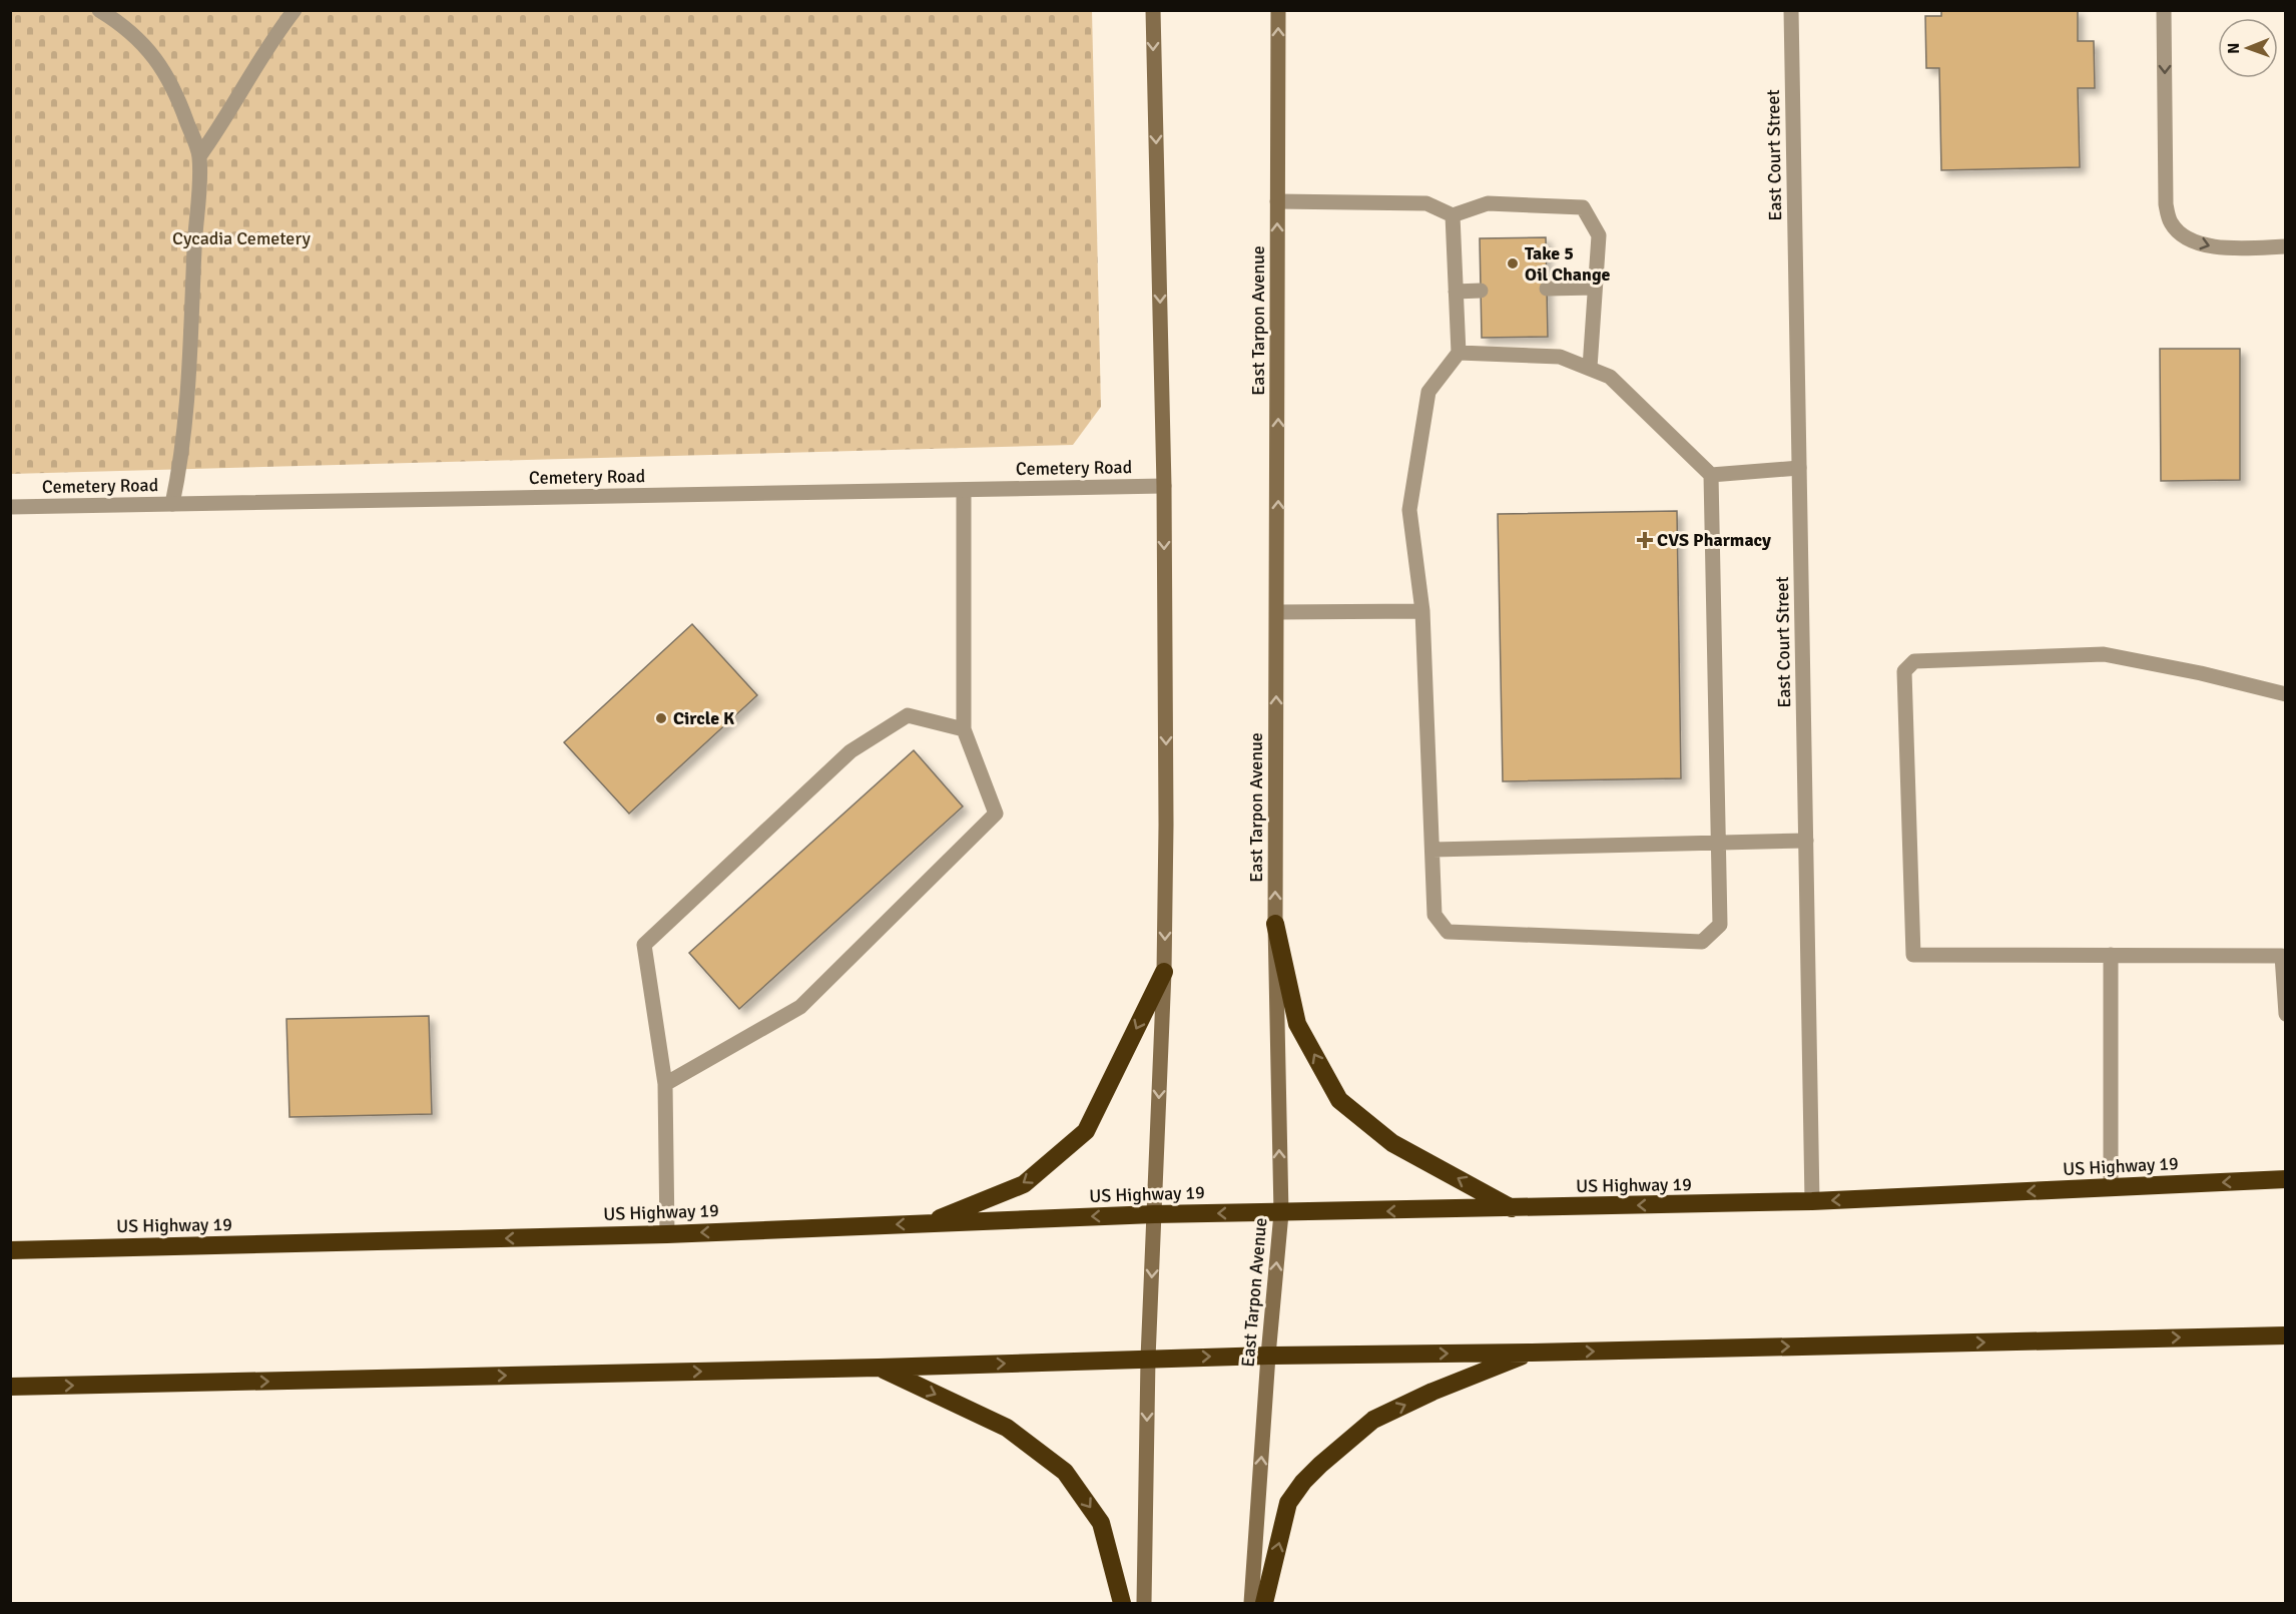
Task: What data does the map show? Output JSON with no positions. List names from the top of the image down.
{
  "streets": {
    "highway": ["US Highway 19"],
    "main road": ["East Tarpon Avenue"],
    "street": ["East Court Street", "Cemetery Road"]
  },
  "crossings": [
    ["East Court Street", "US Highway 19"],
    ["East Tarpon Avenue", "US Highway 19"]
  ],
  "parks": ["Cycadia Cemetery"],
  "places": {
    "other": ["Take 5 Oil Change", "Circle K"],
    "health": ["CVS Pharmacy"]
  },
  "north": "left"
}
